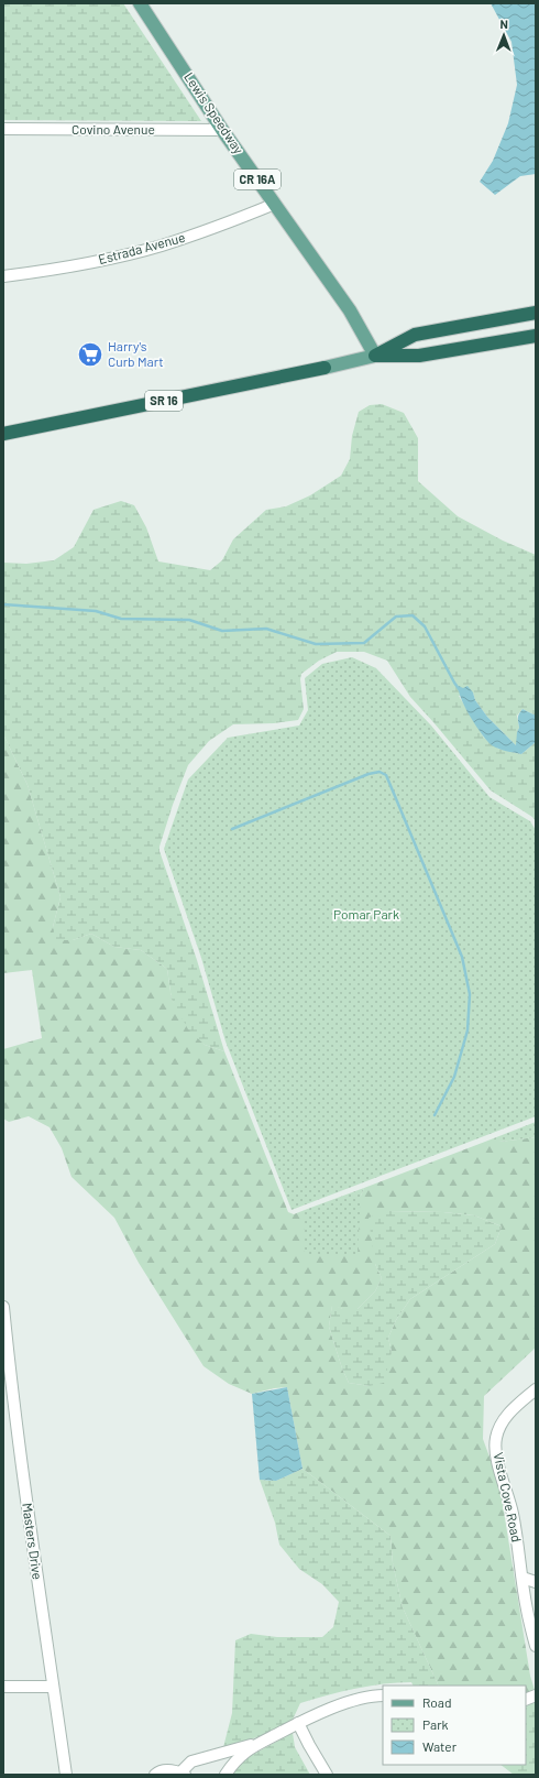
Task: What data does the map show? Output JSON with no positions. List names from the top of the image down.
{
  "streets": {
    "highway": ["SR 16"],
    "main road": ["Lewis Speedway", "CR 16A"],
    "street": [
      "Covino Avenue",
      "Estrada Avenue",
      "Vista Cove Road",
      "Masters Drive"
    ]
  },
  "crossings": [
    ["Lewis Speedway", "Covino Avenue"],
    ["Lewis Speedway", "Estrada Avenue"],
    ["Lewis Speedway", "SR 16"]
  ],
  "parks": ["Pomar Park"],
  "places": {
    "supermarket": ["Harry's Curb Mart"]
  },
  "legend": ["Road", "Park", "Water"],
  "north": "top"
}
